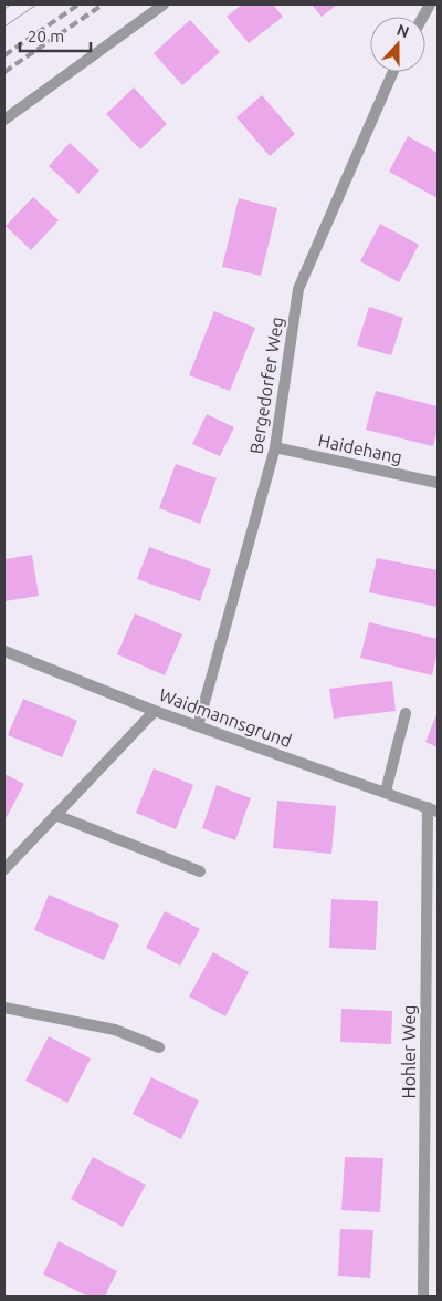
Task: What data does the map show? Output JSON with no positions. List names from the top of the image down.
{
  "streets": {
    "street": [
      "Bergedorfer Weg",
      "Haidehang",
      "Waidmannsgrund",
      "Hohler Weg"
    ]
  },
  "crossings": [
    ["Bergedorfer Weg", "Haidehang"],
    ["Bergedorfer Weg", "Waidmannsgrund"],
    ["Waidmannsgrund", "Hohler Weg"]
  ],
  "scale_bar": "20 m",
  "north": "top"
}
